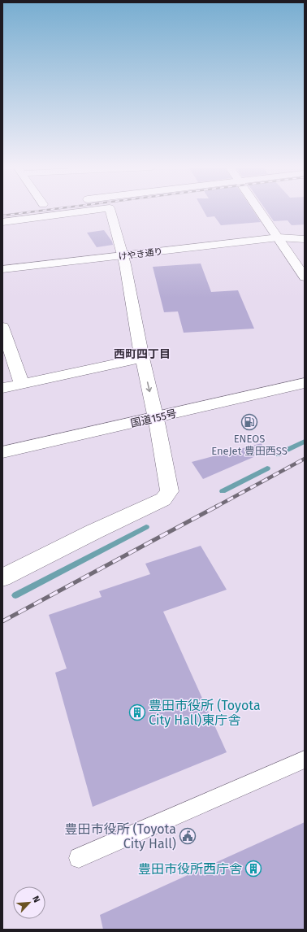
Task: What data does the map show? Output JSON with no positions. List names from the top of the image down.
{
  "streets": {
    "main road": ["けやき通り", "国道155号"]
  },
  "districts": ["西町四丁目"],
  "places": {
    "fuel station": ["ENEOS EneJet 豊田西SS"],
    "building": ["豊田市役所 (Toyota City Hall)東庁舎", "豊田市役所西庁舎"],
    "public building": ["豊田市役所 (Toyota City Hall)"]
  },
  "north": "top right"
}
